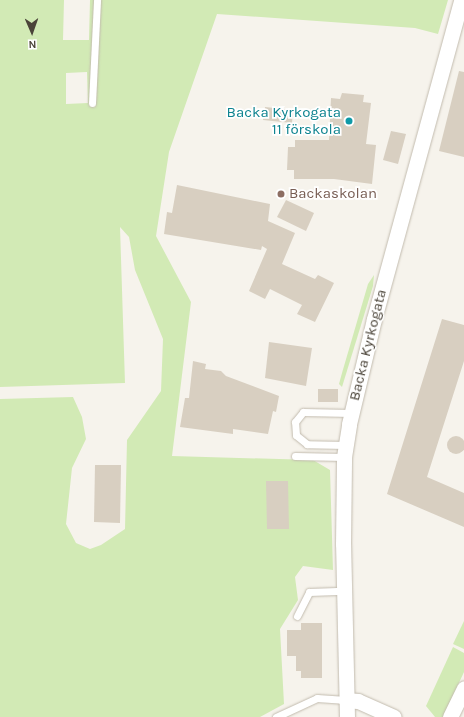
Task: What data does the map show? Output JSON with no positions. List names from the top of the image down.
{
  "streets": {
    "street": ["Backa Kyrkogata"]
  },
  "places": ["Backa Kyrkogata 11 förskola", "Backaskolan"],
  "north": "bottom"
}
